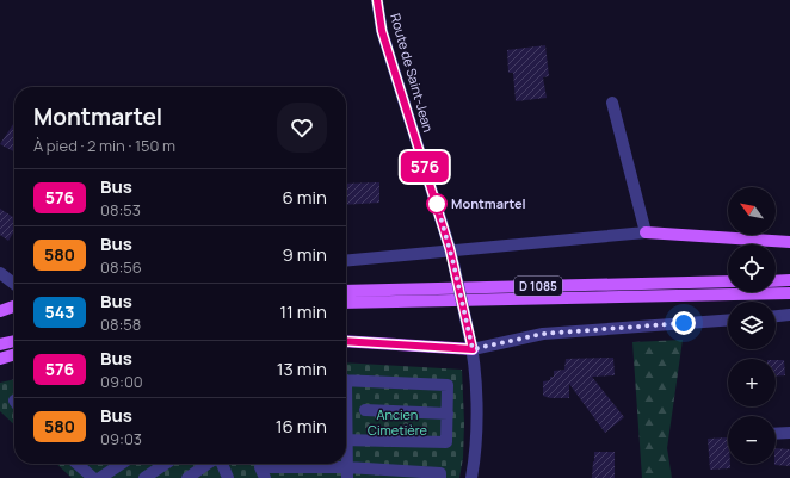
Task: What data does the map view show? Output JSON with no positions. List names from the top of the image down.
{
  "streets": {
    "main road": ["D 1085"],
    "street": ["Route de Saint-Jean"]
  },
  "parks": ["Ancien Cimetière"],
  "places": ["Montmartel"],
  "lines": ["bus line 576"],
  "north": "top left",
  "page": {
    "on_map": "576",
    "heading": ["Montmartel", "À pied · 2 min · 150 m"],
    "list": [
      {
        "mark": "576",
        "name": "Bus",
        "note": "08:53",
        "value": "6 min"
      },
      {
        "mark": "580",
        "name": "Bus",
        "note": "08:56",
        "value": "9 min"
      },
      {
        "mark": "543",
        "name": "Bus",
        "note": "08:58",
        "value": "11 min"
      },
      {
        "mark": "576",
        "name": "Bus",
        "note": "09:00",
        "value": "13 min"
      },
      {
        "mark": "580",
        "name": "Bus",
        "note": "09:03",
        "value": "16 min"
      }
    ],
    "map_buttons": ["+", "−"]
  }
}
